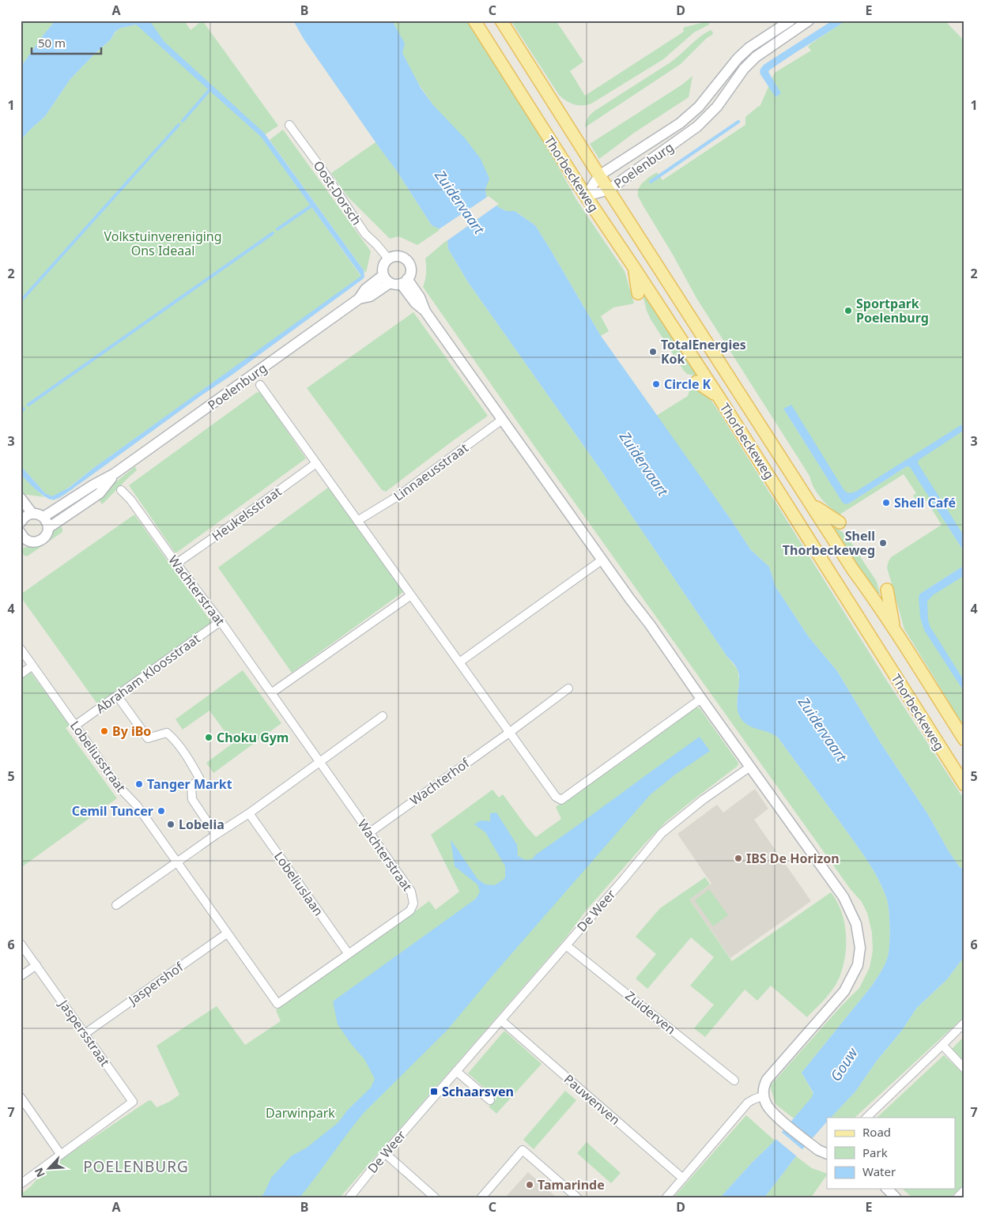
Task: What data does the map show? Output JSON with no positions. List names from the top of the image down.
{
  "streets": {
    "main road": ["Thorbeckeweg"],
    "street": [
      "Poelenburg",
      "Oost-Dorsch",
      "Linnaeusstraat",
      "Heukelsstraat",
      "Wachterstraat",
      "Abraham Kloosstraat",
      "Lobeliusstraat",
      "Wachterhof",
      "Lobeliuslaan",
      "De Weer",
      "Jaspershof",
      "Zuiderven",
      "Jaspersstraat",
      "Pauwenven"
    ]
  },
  "crossings": [
    ["Poelenburg", "Thorbeckeweg"],
    ["Poelenburg", "Oost-Dorsch"],
    ["Heukelsstraat", "Wachterstraat"],
    ["Wachterstraat", "Abraham Kloosstraat"],
    ["Wachterstraat", "Lobeliusstraat"],
    ["Wachterstraat", "Wachterhof"],
    ["Wachterstraat", "Lobeliuslaan"],
    ["Abraham Kloosstraat", "Lobeliusstraat"],
    ["Lobeliusstraat", "Lobeliuslaan"],
    ["Lobeliusstraat", "Jaspershof"],
    ["De Weer", "Zuiderven"],
    ["De Weer", "Pauwenven"],
    ["Jaspershof", "Jaspersstraat"]
  ],
  "districts": ["POELENBURG"],
  "water": ["Zuidervaart", "Gouw"],
  "parks": ["Volkstuinvereniging Ons Ideaal", "Darwinpark"],
  "places": {
    "other": [
      "Sportpark Poelenburg",
      "TotalEnergies Kok",
      "Circle K",
      "Shell Café",
      "Shell Thorbeckeweg",
      "By iBo",
      "Choku Gym",
      "Tanger Markt",
      "Cemil Tuncer",
      "Lobelia",
      "IBS De Horizon",
      "Tamarinde"
    ],
    "transit": ["Schaarsven"]
  },
  "legend": ["Road", "Park", "Water"],
  "scale_bar": "50 m",
  "north": "bottom left",
  "grid": {
    "columns": [
      "A",
      "B",
      "C",
      "D",
      "E"
    ],
    "rows": [
      "1",
      "2",
      "3",
      "4",
      "5",
      "6",
      "7"
    ]
  }
}
